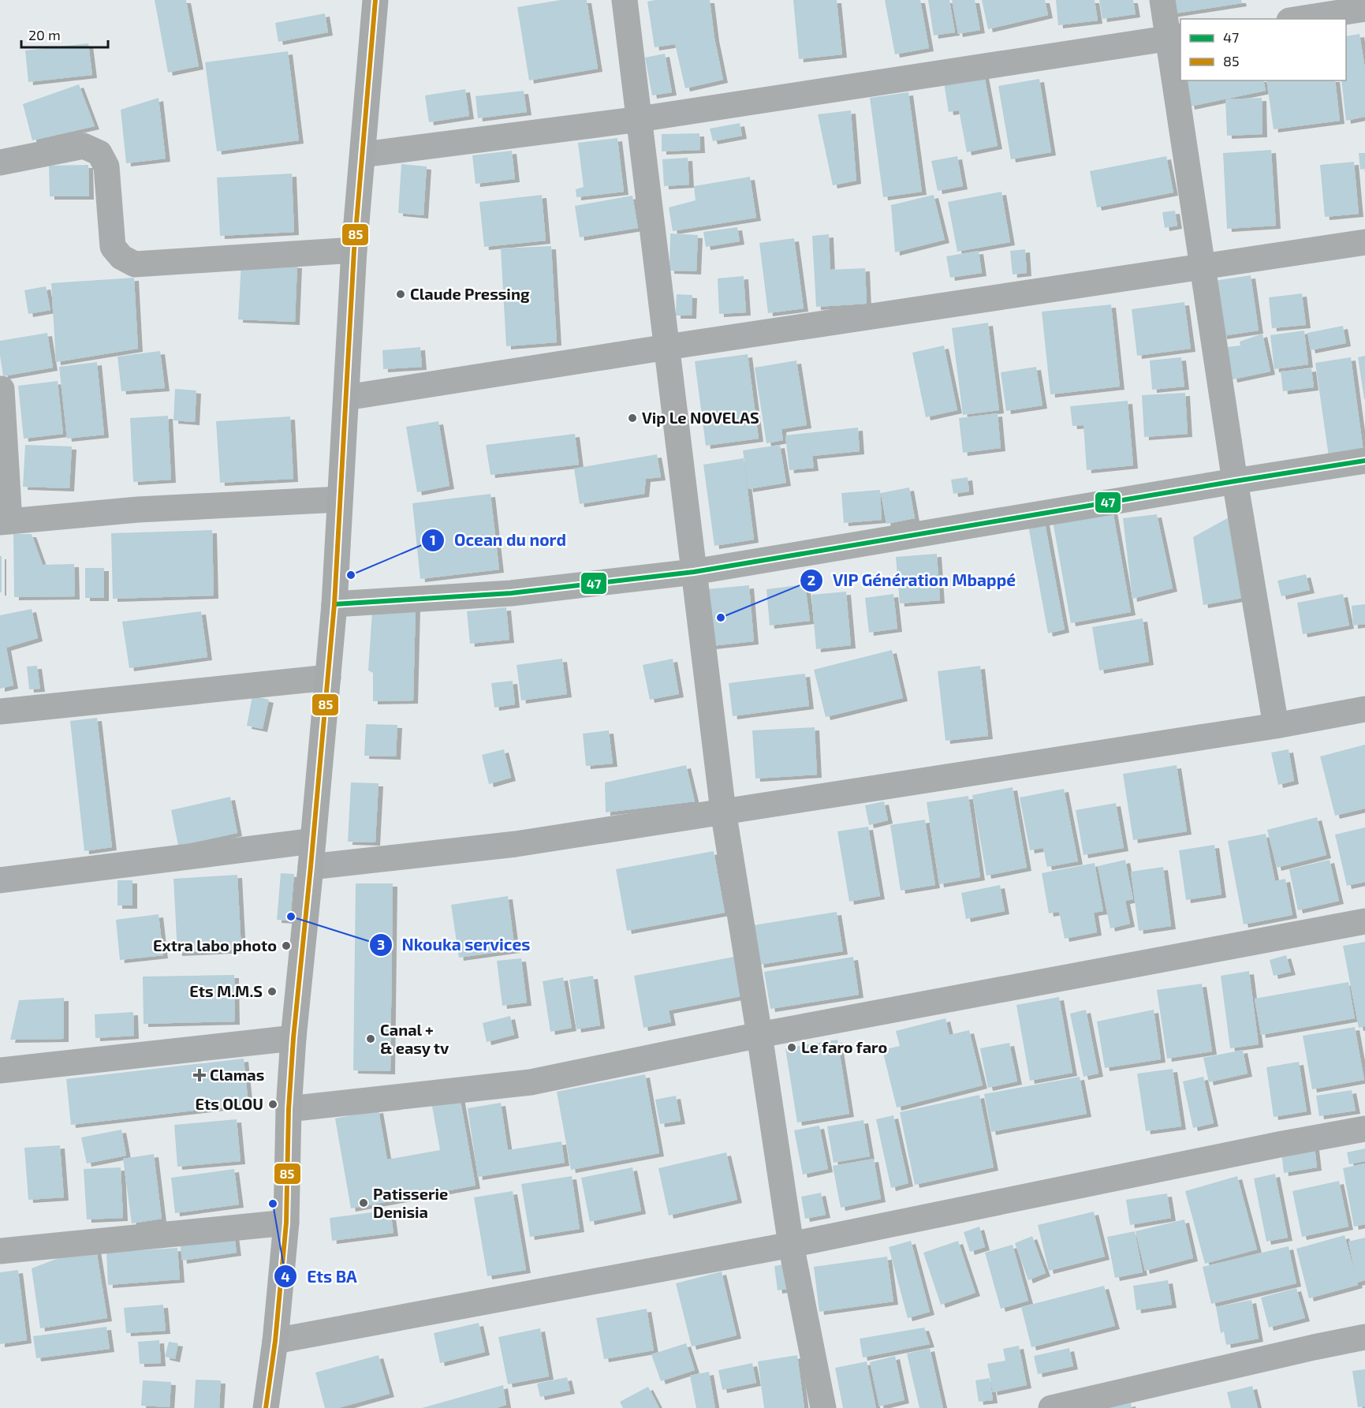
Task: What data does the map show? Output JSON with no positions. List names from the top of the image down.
{
  "places": {
    "other": [
      "Claude Pressing",
      "Vip Le NOVELAS",
      "Ocean du nord",
      "VIP Génération Mbappé",
      "Nkouka services",
      "Extra labo photo",
      "Ets M.M.S",
      "Canal + & easy tv",
      "Le faro faro",
      "Ets OLOU",
      "Patisserie Denisia",
      "Ets BA"
    ],
    "health": ["Clamas"]
  },
  "lines": ["transit line 85", "transit line 47"],
  "legend": ["47", "85"],
  "scale_bar": "20 m"
}
